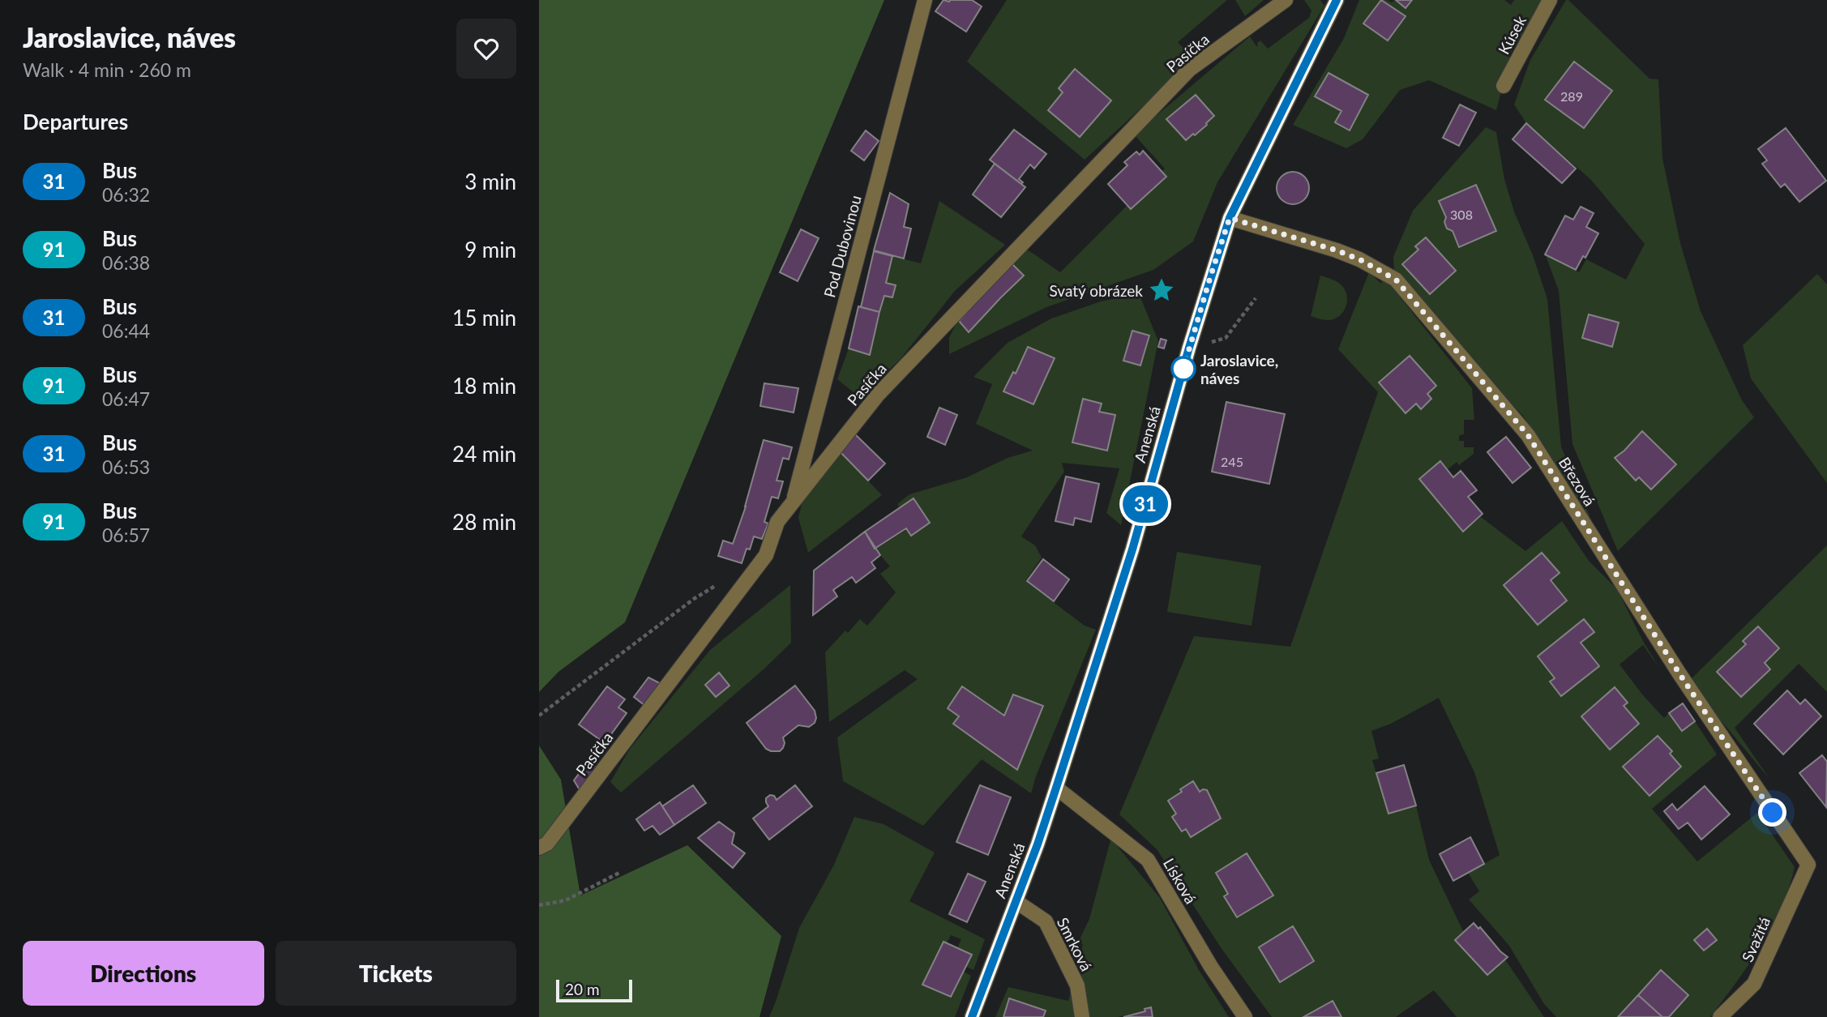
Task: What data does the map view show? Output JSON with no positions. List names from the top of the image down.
{
  "streets": {
    "street": [
      "Kúsek",
      "Pasíčka",
      "Pod Dubovinou",
      "Anenská",
      "Březová",
      "Lísková",
      "Svažitá",
      "Smrková"
    ]
  },
  "crossings": [
    ["Pasíčka", "Pod Dubovinou"],
    ["Anenská", "Březová"],
    ["Anenská", "Lísková"],
    ["Anenská", "Smrková"],
    ["Březová", "Svažitá"]
  ],
  "places": {
    "place": ["Svatý obrázek"],
    "other": ["Jaroslavice, náves"]
  },
  "lines": ["bus line 31"],
  "house_numbers": ["289", "308", "245"],
  "scale_bar": "20 m",
  "page": {
    "heading": [
      ["Jaroslavice, náves", "Walk · 4 min · 260 m"],
      "Departures"
    ],
    "on_map": "31",
    "list": [
      {
        "mark": "31",
        "name": "Bus",
        "note": "06:32",
        "value": "3 min"
      },
      {
        "mark": "91",
        "name": "Bus",
        "note": "06:38",
        "value": "9 min"
      },
      {
        "mark": "31",
        "name": "Bus",
        "note": "06:44",
        "value": "15 min"
      },
      {
        "mark": "91",
        "name": "Bus",
        "note": "06:47",
        "value": "18 min"
      },
      {
        "mark": "31",
        "name": "Bus",
        "note": "06:53",
        "value": "24 min"
      },
      {
        "mark": "91",
        "name": "Bus",
        "note": "06:57",
        "value": "28 min"
      }
    ],
    "buttons": ["Directions", "Tickets"],
    "scale": "20 m"
  }
}
